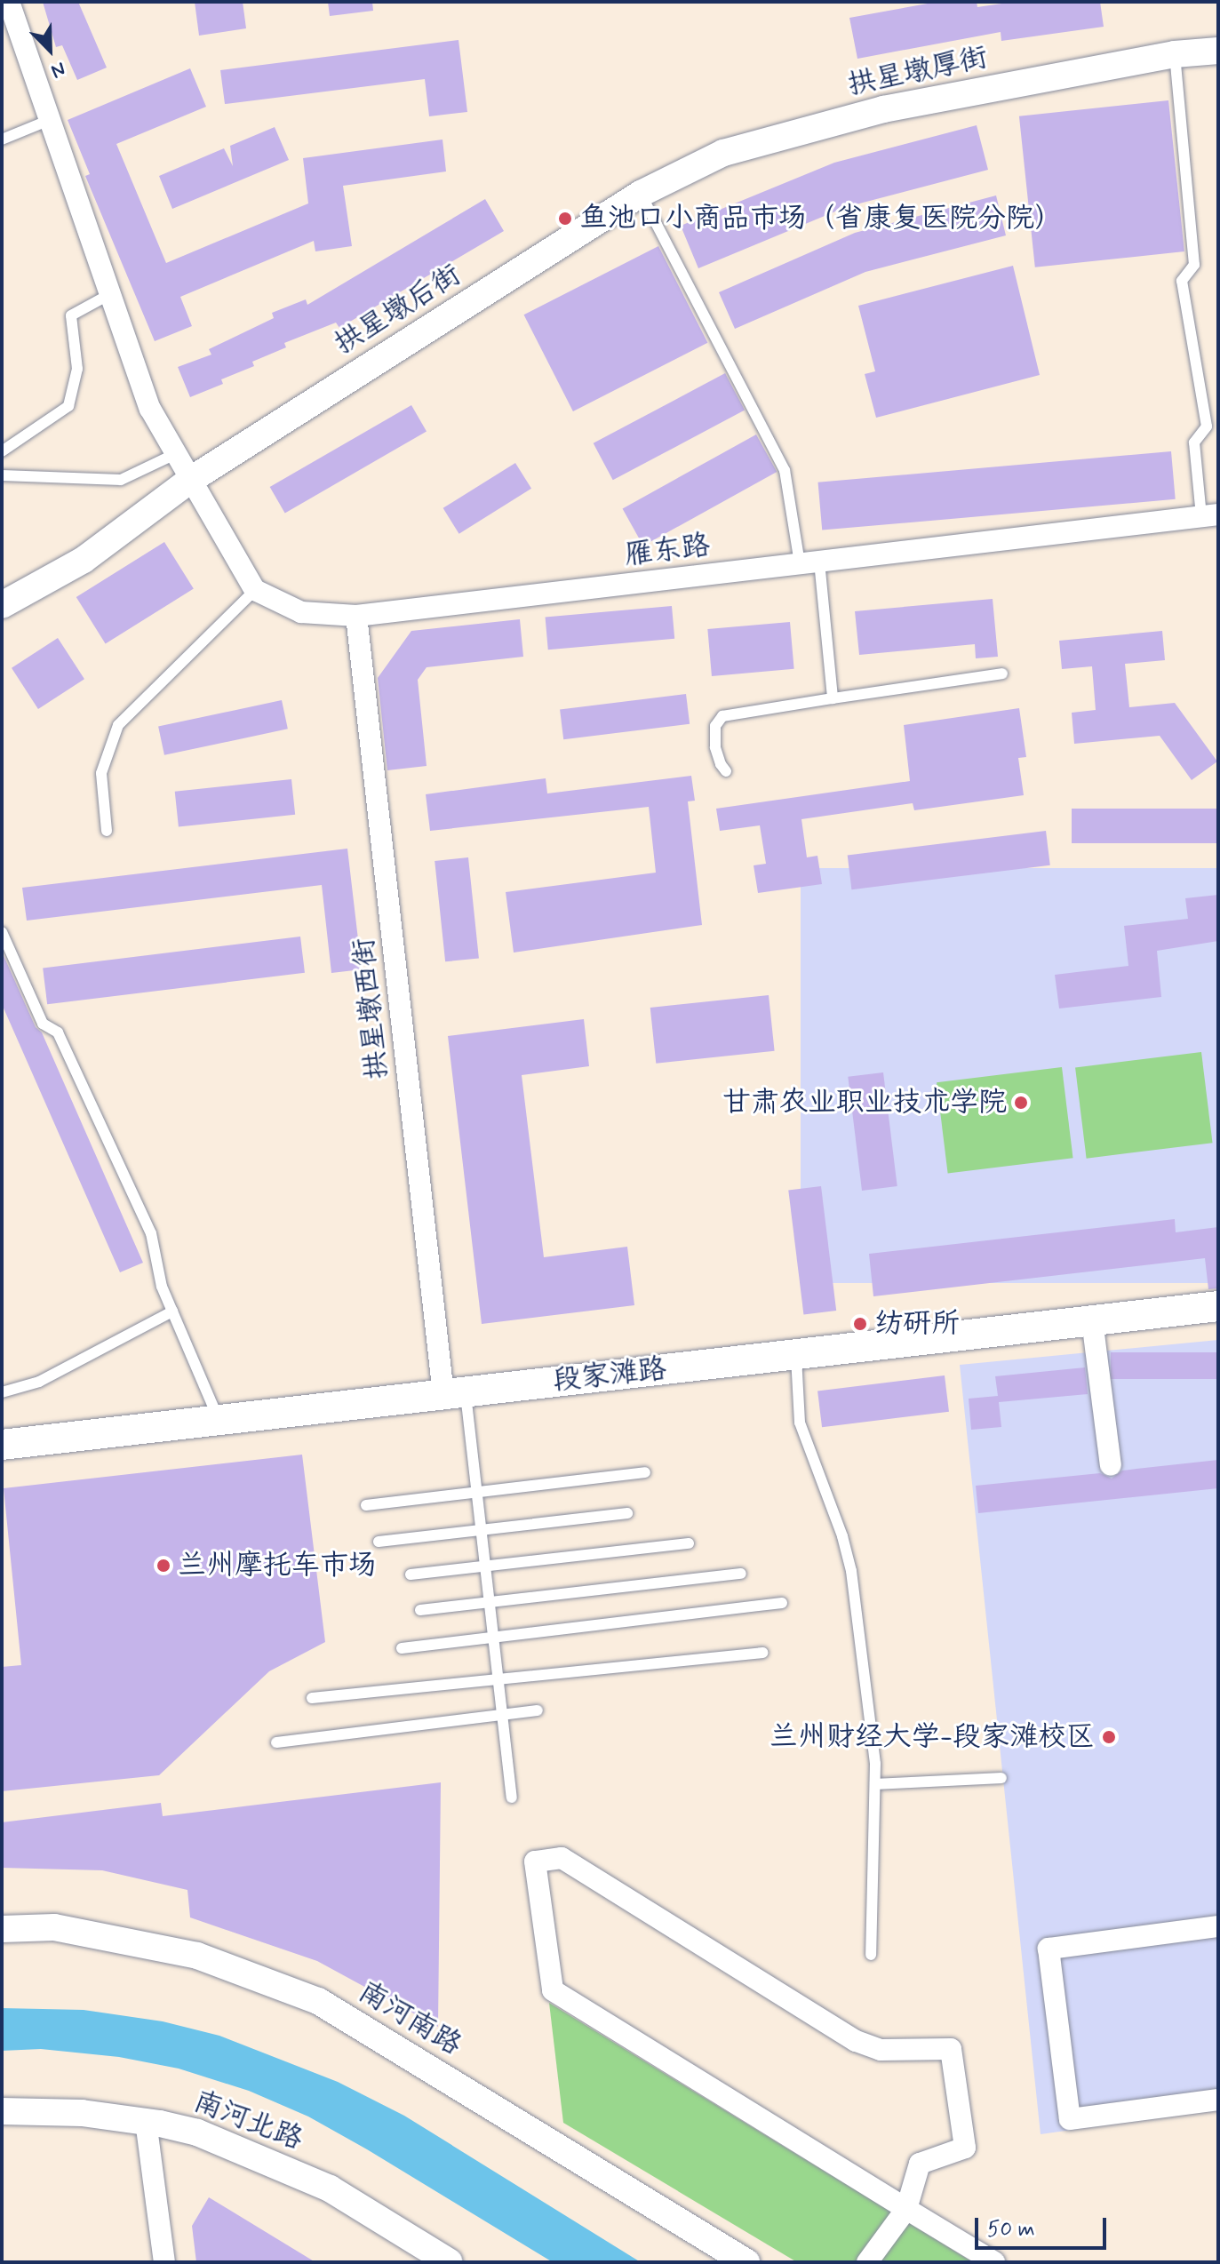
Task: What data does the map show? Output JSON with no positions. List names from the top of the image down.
{
  "streets": {
    "main road": ["段家滩路"],
    "street": [
      "拱星墩厚街",
      "拱星墩后街",
      "雁东路",
      "拱星墩西街",
      "南河南路",
      "南河北路"
    ]
  },
  "crossings": [
    ["拱星墩厚街", "拱星墩后街"],
    ["雁东路", "拱星墩西街"],
    ["拱星墩西街", "段家滩路"]
  ],
  "places": [
    "鱼池口小商品市场（省康复医院分院）",
    "甘肃农业职业技术学院",
    "纺研所",
    "兰州摩托车市场",
    "兰州财经大学-段家滩校区"
  ],
  "scale_bar": "50 m",
  "north": "bottom right"
}
